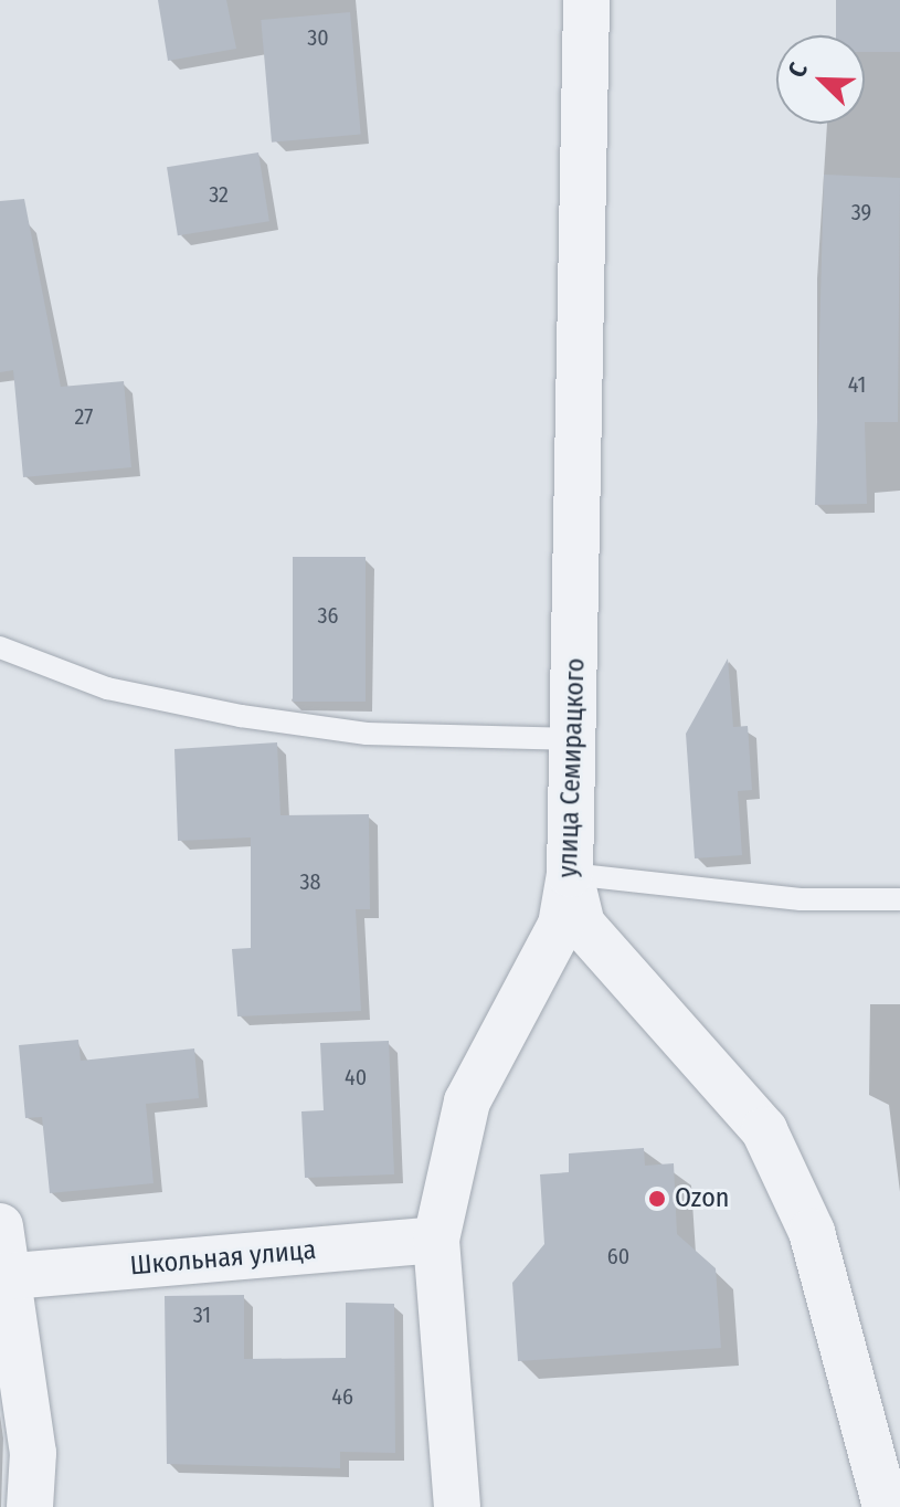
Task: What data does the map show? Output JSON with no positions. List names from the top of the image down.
{
  "streets": {
    "street": ["улица Семирацкого", "Школьная улица"]
  },
  "crossings": [
    ["улица Семирацкого", "Школьная улица"]
  ],
  "places": ["Ozon"],
  "house_numbers": [
    "30",
    "32",
    "39",
    "41",
    "27",
    "36",
    "38",
    "40",
    "60",
    "31",
    "46"
  ],
  "north": "top left"
}
